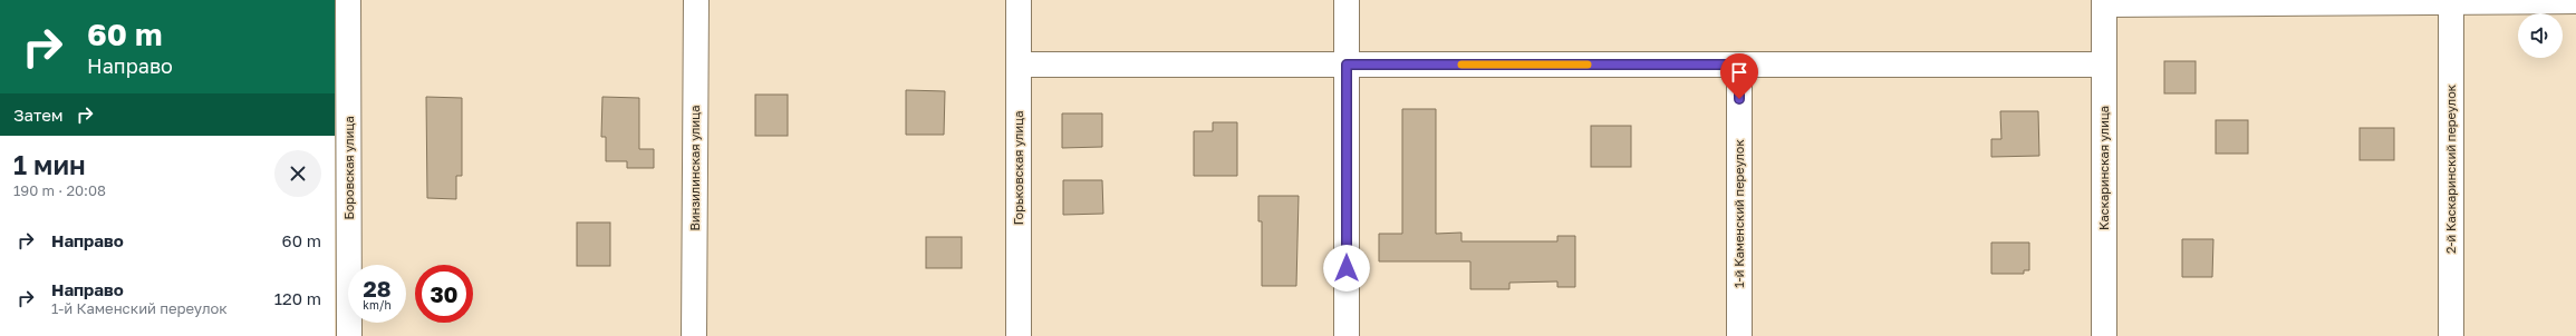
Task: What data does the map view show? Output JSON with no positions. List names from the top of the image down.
{
  "streets": {
    "street": [
      "Боровская улица",
      "Винзилинская улица",
      "Горьковская улица",
      "Каскаринская улица",
      "2-й Каскаринский переулок",
      "1-й Каменский переулок"
    ]
  },
  "page": {
    "turn": ["60 m", "Направо"],
    "then": "Затем",
    "heading": ["1 мин", "190 m · 20:08"],
    "list": [
      {
        "name": "Направо",
        "value": "60 m"
      },
      {
        "name": "Направо",
        "note": "1-й Каменский переулок",
        "value": "120 m"
      }
    ],
    "speed": "28 km/h",
    "limit": "30"
  }
}
